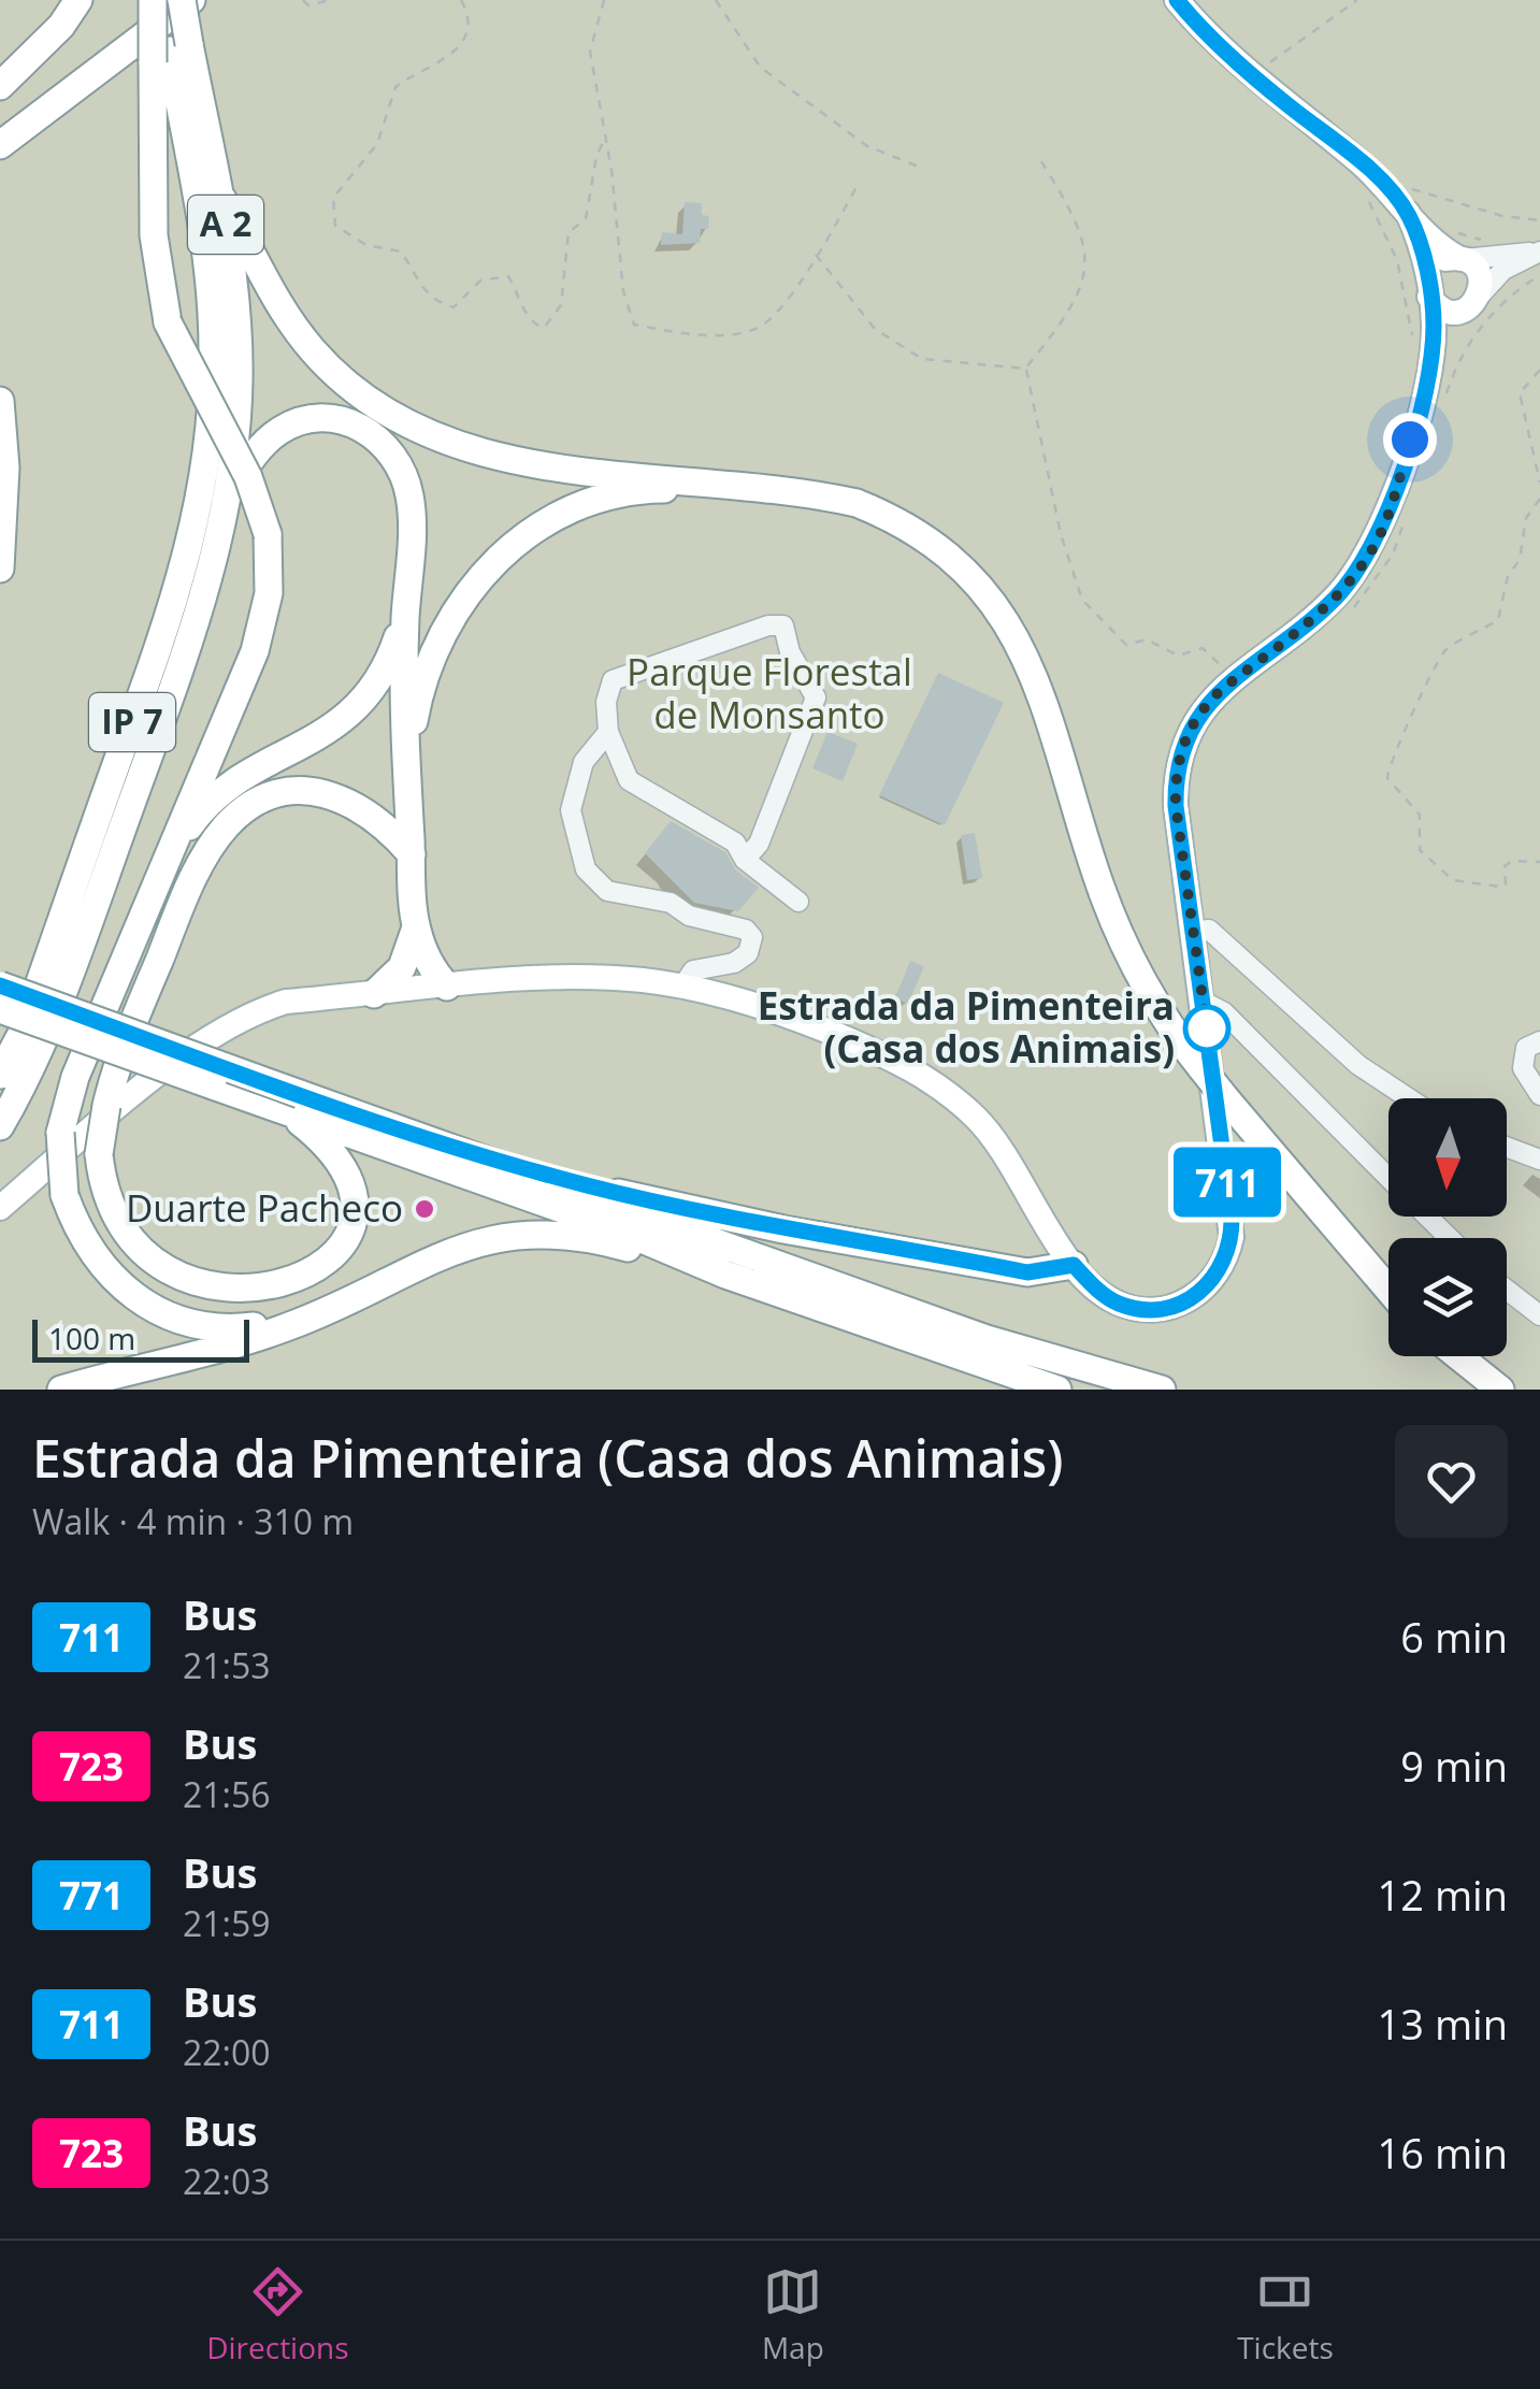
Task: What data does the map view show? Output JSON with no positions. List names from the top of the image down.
{
  "streets": {
    "highway": ["A 2", "IP 7"]
  },
  "crossings": [
    ["A 2", "IP 7"]
  ],
  "parks": ["Parque Florestal de Monsanto"],
  "places": ["Estrada da Pimenteira (Casa dos Animais)", "Duarte Pacheco"],
  "lines": ["bus line 711"],
  "scale_bar": "100 m",
  "north": "bottom",
  "page": {
    "on_map": "711",
    "scale": "100 m",
    "heading": ["Estrada da Pimenteira (Casa dos Animais)", "Walk · 4 min · 310 m"],
    "list": [
      {
        "mark": "711",
        "name": "Bus",
        "note": "21:53",
        "value": "6 min"
      },
      {
        "mark": "723",
        "name": "Bus",
        "note": "21:56",
        "value": "9 min"
      },
      {
        "mark": "771",
        "name": "Bus",
        "note": "21:59",
        "value": "12 min"
      },
      {
        "mark": "711",
        "name": "Bus",
        "note": "22:00",
        "value": "13 min"
      },
      {
        "mark": "723",
        "name": "Bus",
        "note": "22:03",
        "value": "16 min"
      }
    ],
    "tabs": ["Directions", "Map", "Tickets"]
  }
}
